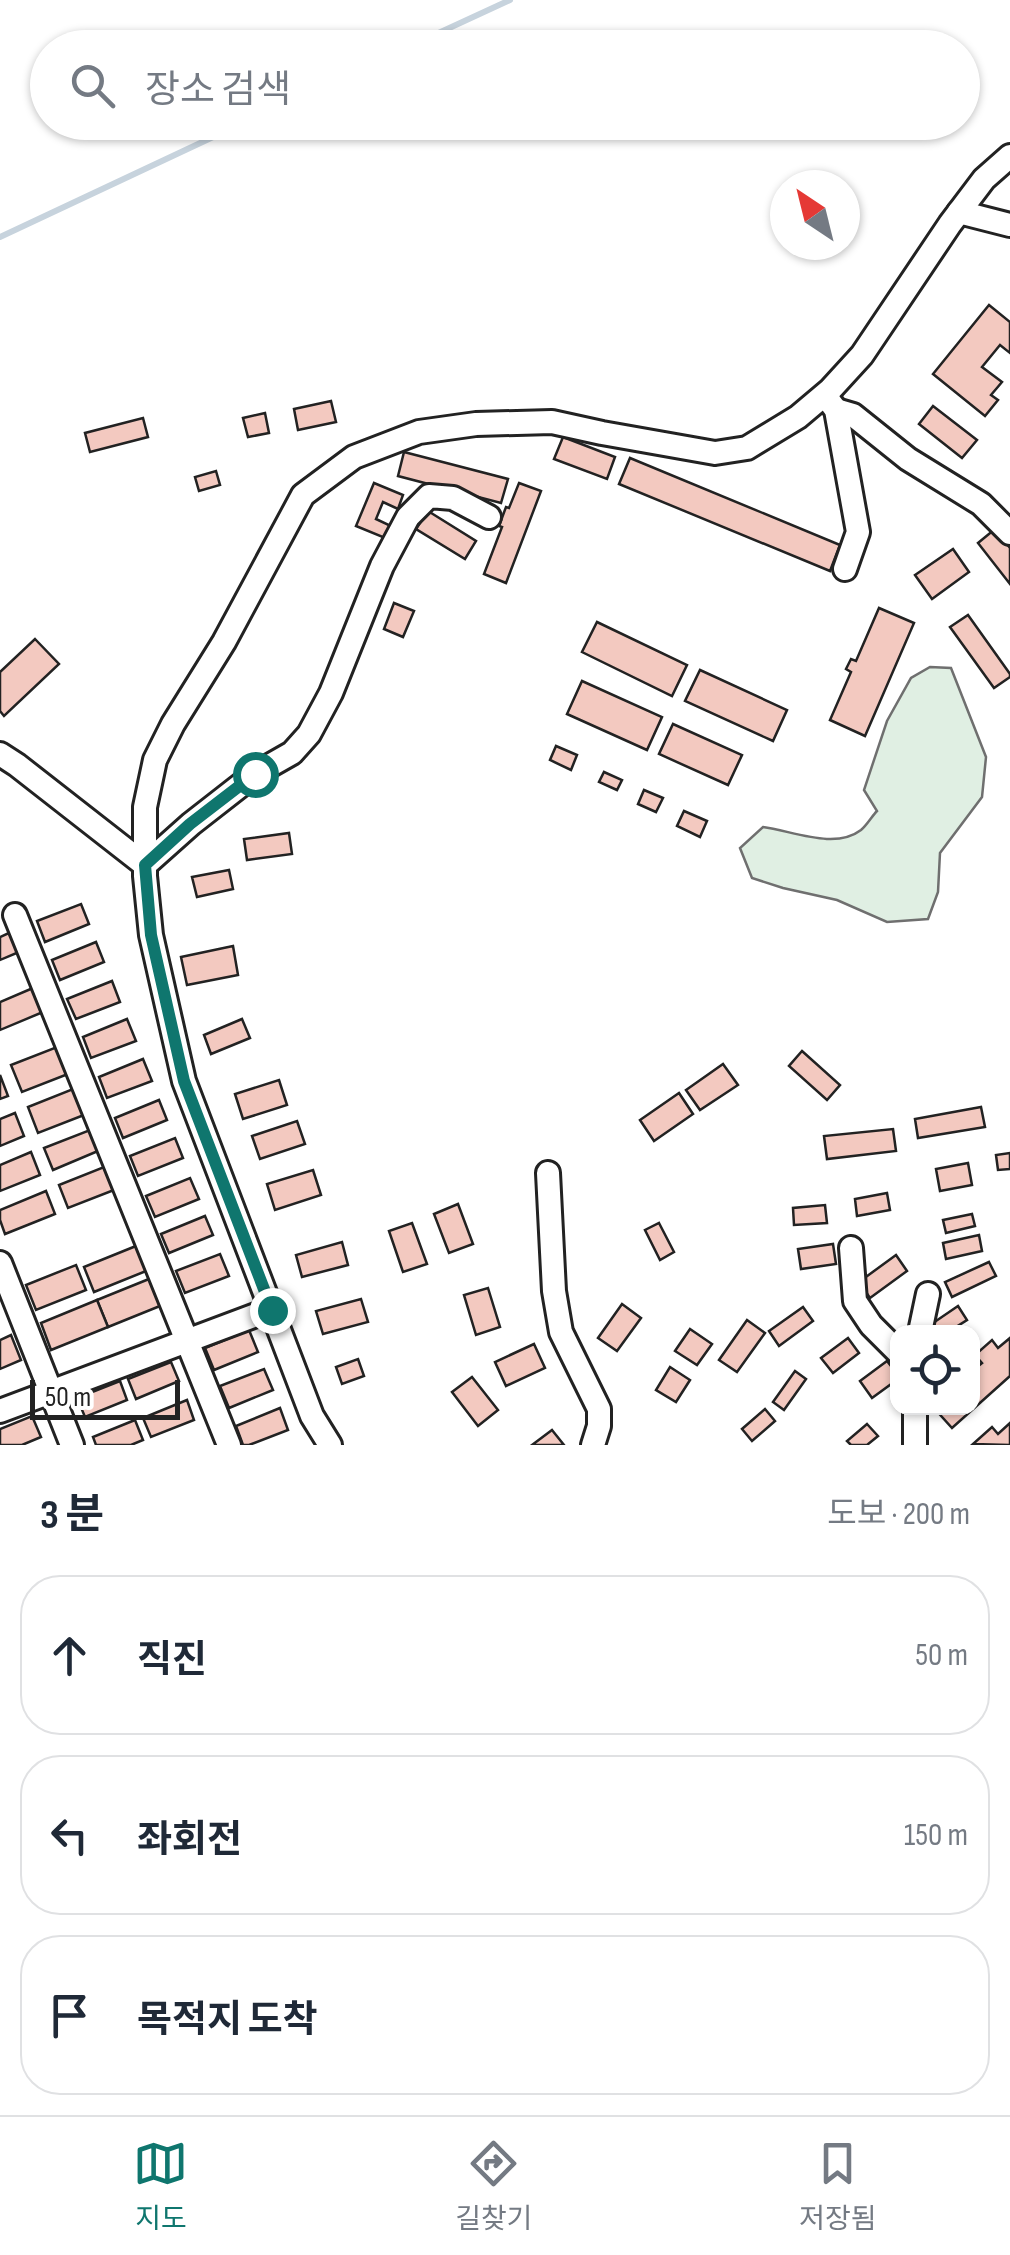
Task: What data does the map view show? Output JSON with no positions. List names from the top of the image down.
{
  "scale_bar": "50 m",
  "north": "top left",
  "page": {
    "search": "장소 검색",
    "scale": "50 m",
    "heading": ["3 분", "도보 · 200 m"],
    "list": [
      ["직진", "50 m"],
      ["좌회전", "150 m"],
      "목적지 도착"
    ],
    "nav": ["지도", "길찾기", "저장됨"]
  }
}
